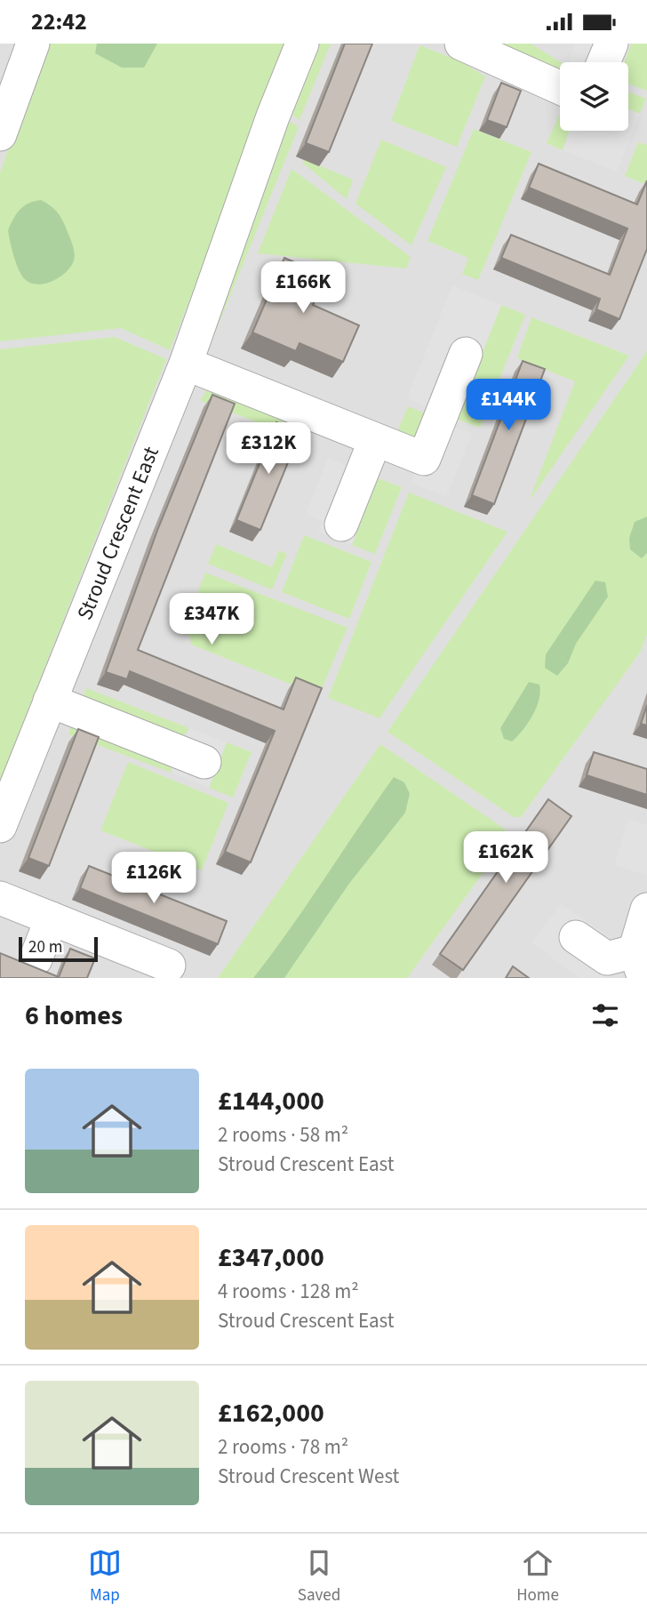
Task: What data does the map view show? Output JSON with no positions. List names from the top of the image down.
{
  "streets": {
    "street": ["Stroud Crescent East"]
  },
  "scale_bar": "20 m",
  "page": {
    "status": "22:42",
    "price": [
      "£166K",
      "£144K",
      "£312K",
      "£347K",
      "£162K",
      "£126K"
    ],
    "scale": "20 m",
    "heading": "6 homes",
    "list": [
      {
        "name": "£144,000",
        "note": "2 rooms · 58 m² · Stroud Crescent East"
      },
      {
        "name": "£347,000",
        "note": "4 rooms · 128 m² · Stroud Crescent East"
      },
      {
        "name": "£162,000",
        "note": "2 rooms · 78 m² · Stroud Crescent West"
      }
    ],
    "tabs": ["Map", "Saved", "Home"]
  }
}
